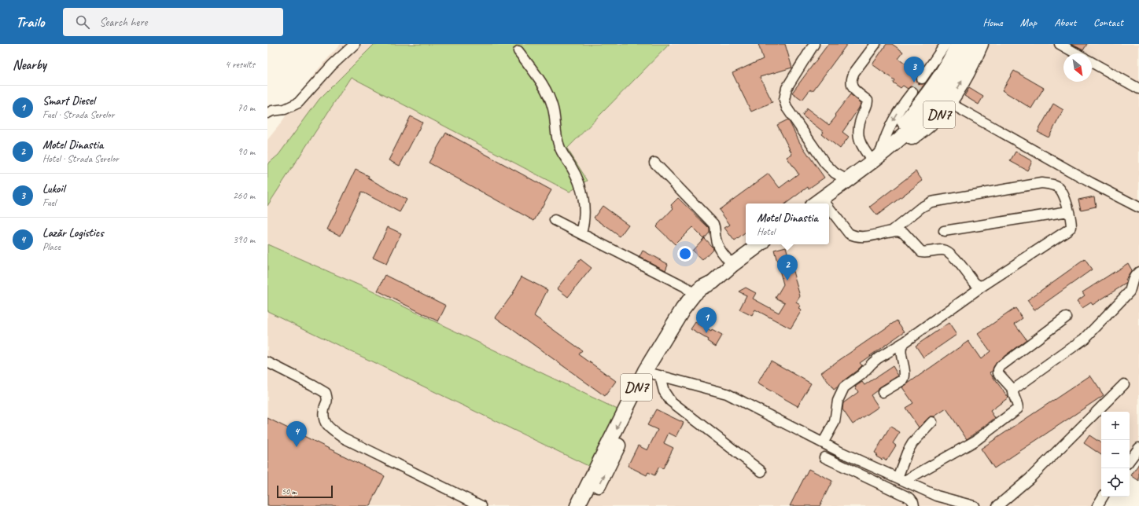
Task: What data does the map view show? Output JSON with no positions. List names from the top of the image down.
{
  "streets": {
    "highway": ["DN7"]
  },
  "scale_bar": "50 m",
  "north": "bottom right",
  "page": {
    "header": "Trailo",
    "search": "Search here",
    "nav": [
      "Home",
      "Map",
      "About",
      "Contact"
    ],
    "heading": ["Nearby", "4 results"],
    "pins": [
      "3",
      "2",
      "1",
      "4"
    ],
    "list": [
      {
        "mark": "1",
        "name": "Smart Diesel",
        "note": "Fuel · Strada Serelor",
        "value": "70 m"
      },
      {
        "mark": "2",
        "name": "Motel Dinastia",
        "note": "Hotel · Strada Serelor",
        "value": "90 m"
      },
      {
        "mark": "3",
        "name": "Lukoil",
        "note": "Fuel",
        "value": "260 m"
      },
      {
        "mark": "4",
        "name": "Lazăr Logistics",
        "note": "Place",
        "value": "390 m"
      }
    ],
    "popup": ["Motel Dinastia", "Hotel"],
    "map_buttons": ["+", "−"],
    "scale": "50 m"
  }
}
